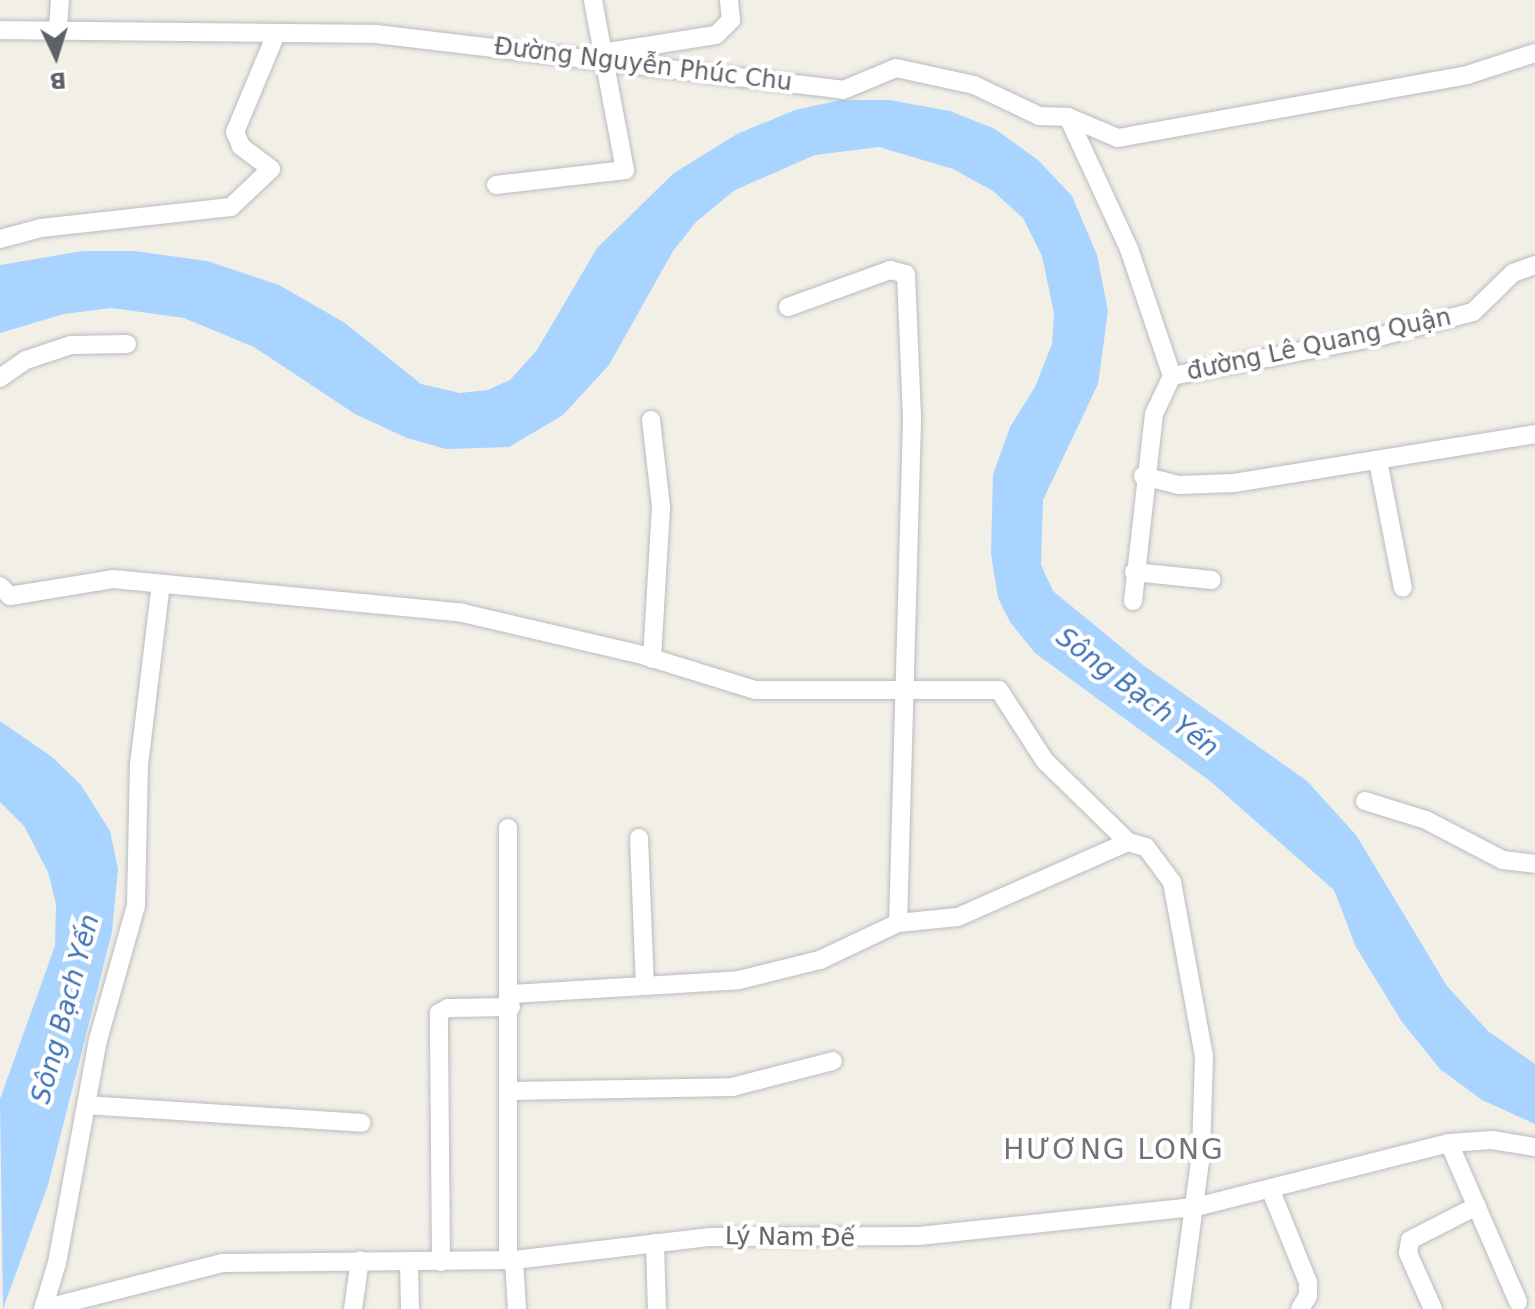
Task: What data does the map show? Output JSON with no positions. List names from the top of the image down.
{
  "streets": {
    "street": ["Đường Nguyễn Phúc Chu", "đường Lê Quang Quận", "Lý Nam Đế"]
  },
  "districts": ["HƯƠNG LONG"],
  "water": ["Sông Bạch Yến"],
  "north": "bottom"
}
